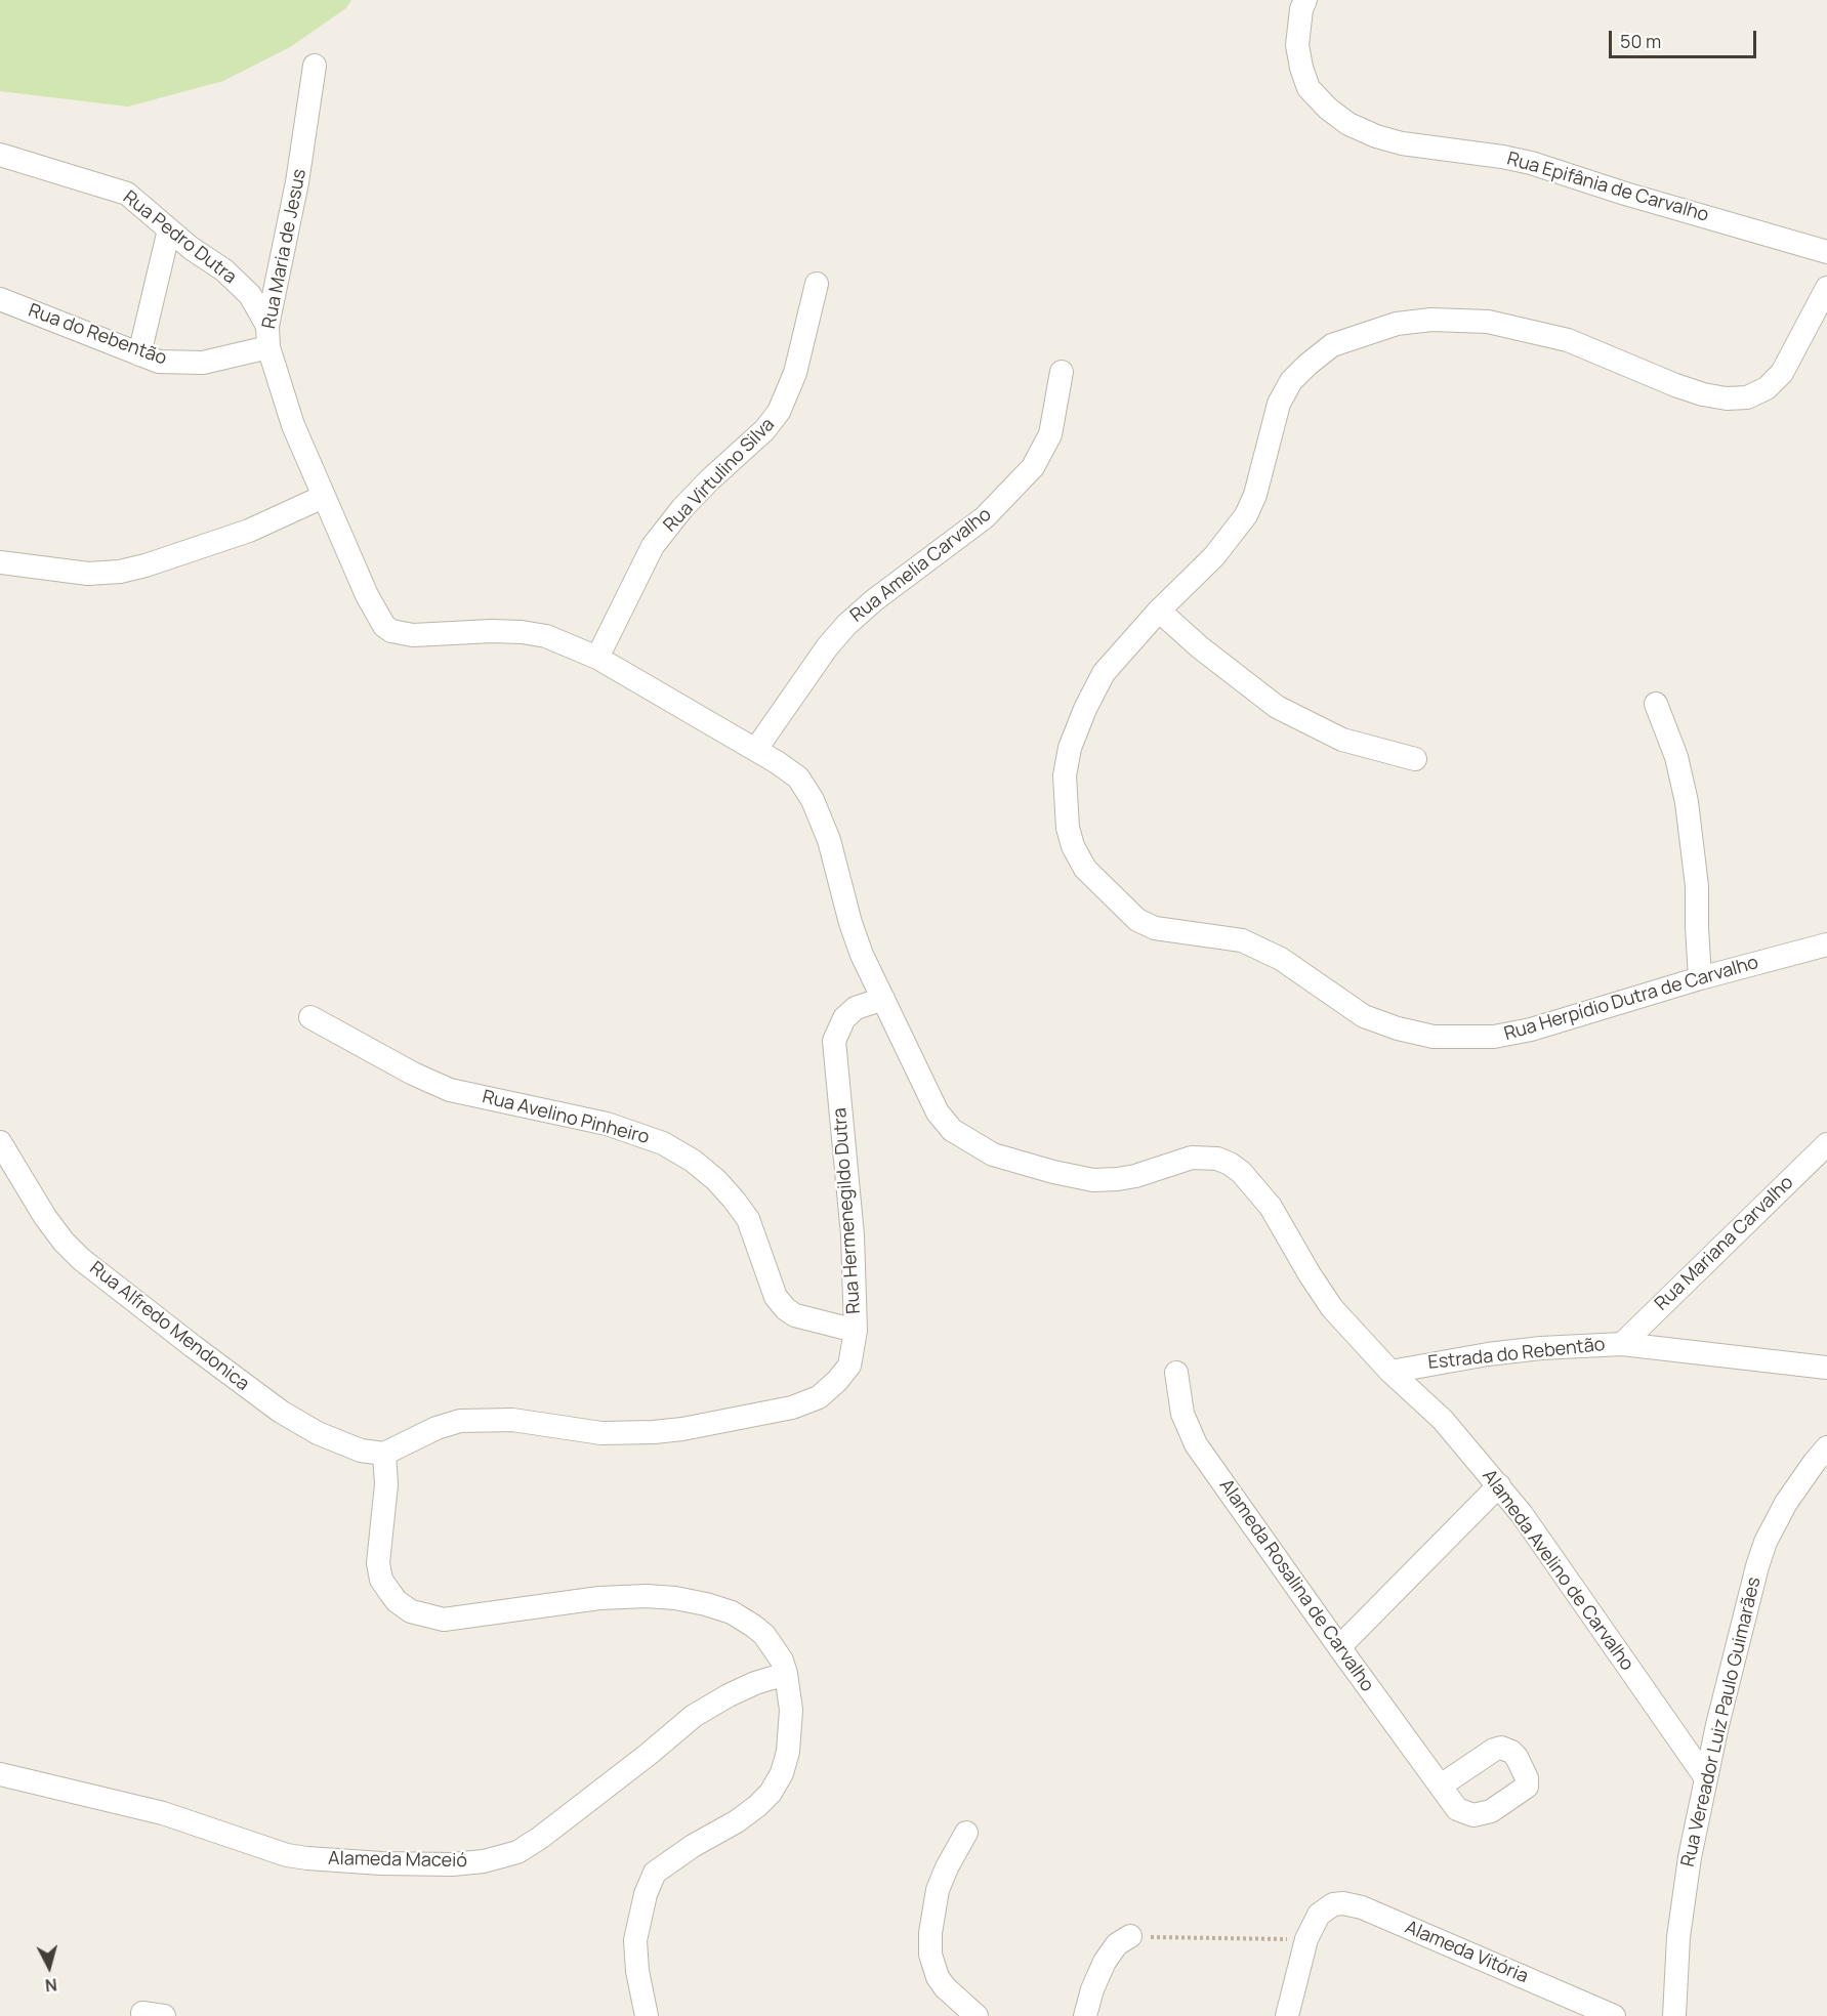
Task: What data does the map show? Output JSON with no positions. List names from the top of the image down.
{
  "streets": {
    "street": [
      "Rua Epifânia de Carvalho",
      "Rua Pedro Dutra",
      "Rua Maria de Jesus",
      "Rua do Rebentão",
      "Rua Virtulino Silva",
      "Rua Amelia Carvalho",
      "Rua Herpídio Dutra de Carvalho",
      "Rua Avelino Pinheiro",
      "Rua Hermenegildo Dutra",
      "Rua Mariana Carvalho",
      "Rua Alfredo Mendonica",
      "Estrada do Rebentão",
      "Alameda Avelino de Carvalho",
      "Alameda Rosalina de Carvalho",
      "Rua Vereador Luiz Paulo Guimarães",
      "Alameda Maceió",
      "Alameda Vitória"
    ]
  },
  "crossings": [
    ["Rua Pedro Dutra", "Rua Maria de Jesus"],
    ["Rua Pedro Dutra", "Rua do Rebentão"],
    ["Rua Maria de Jesus", "Rua do Rebentão"],
    ["Rua Maria de Jesus", "Alameda Avelino de Carvalho"],
    ["Rua Virtulino Silva", "Alameda Avelino de Carvalho"],
    ["Rua Amelia Carvalho", "Alameda Avelino de Carvalho"],
    ["Rua Avelino Pinheiro", "Rua Hermenegildo Dutra"],
    ["Rua Hermenegildo Dutra", "Rua Alfredo Mendonica"],
    ["Rua Hermenegildo Dutra", "Alameda Avelino de Carvalho"],
    ["Rua Mariana Carvalho", "Estrada do Rebentão"],
    ["Estrada do Rebentão", "Alameda Avelino de Carvalho"],
    ["Alameda Avelino de Carvalho", "Rua Vereador Luiz Paulo Guimarães"]
  ],
  "scale_bar": "50 m",
  "north": "bottom"
}
